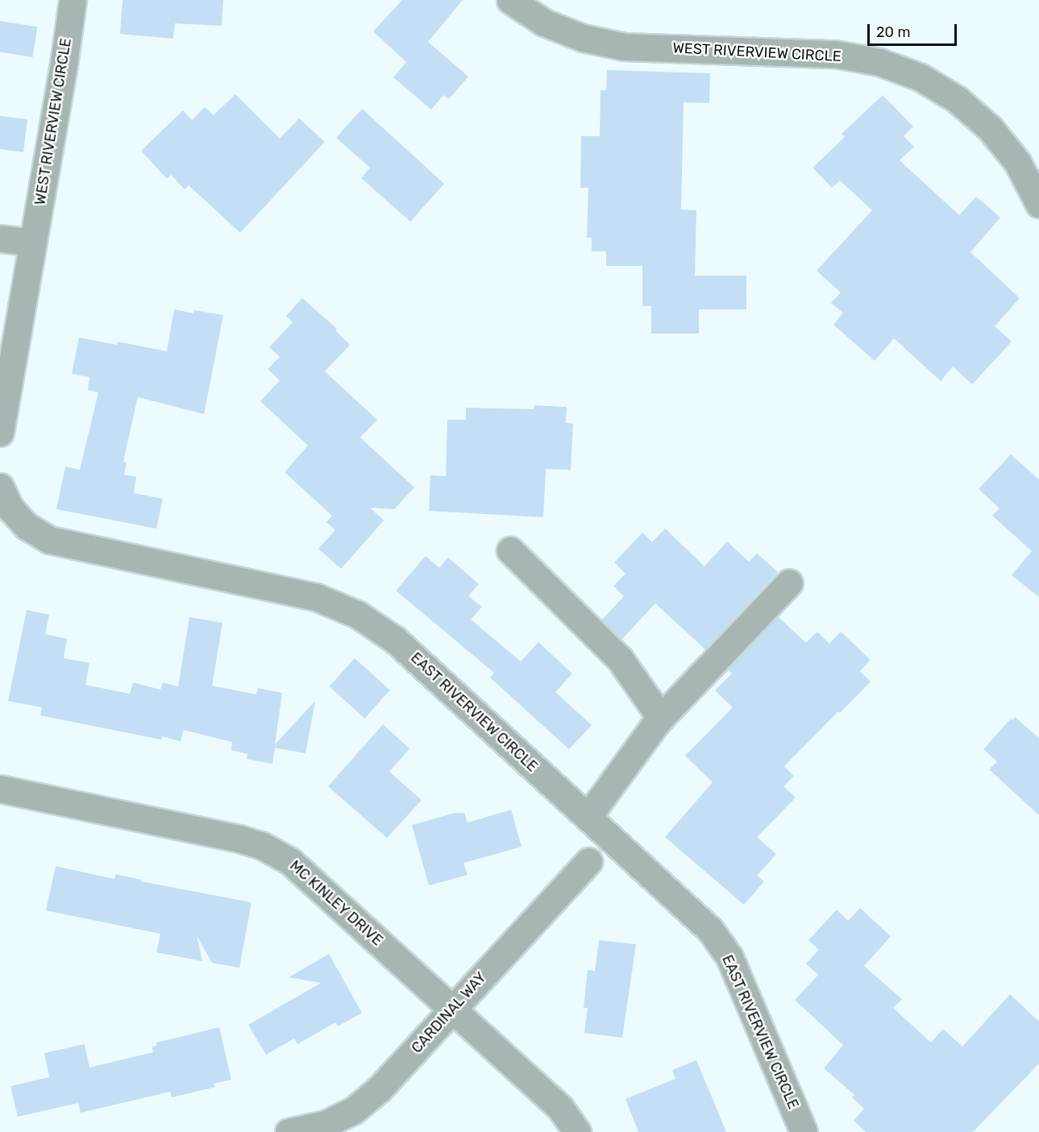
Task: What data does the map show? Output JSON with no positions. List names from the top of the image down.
{
  "streets": {
    "street": [
      "WEST RIVERVIEW CIRCLE",
      "EAST RIVERVIEW CIRCLE",
      "MC KINLEY DRIVE",
      "CARDINAL WAY"
    ]
  },
  "crossings": [
    ["MC KINLEY DRIVE", "CARDINAL WAY"]
  ],
  "scale_bar": "20 m"
}
